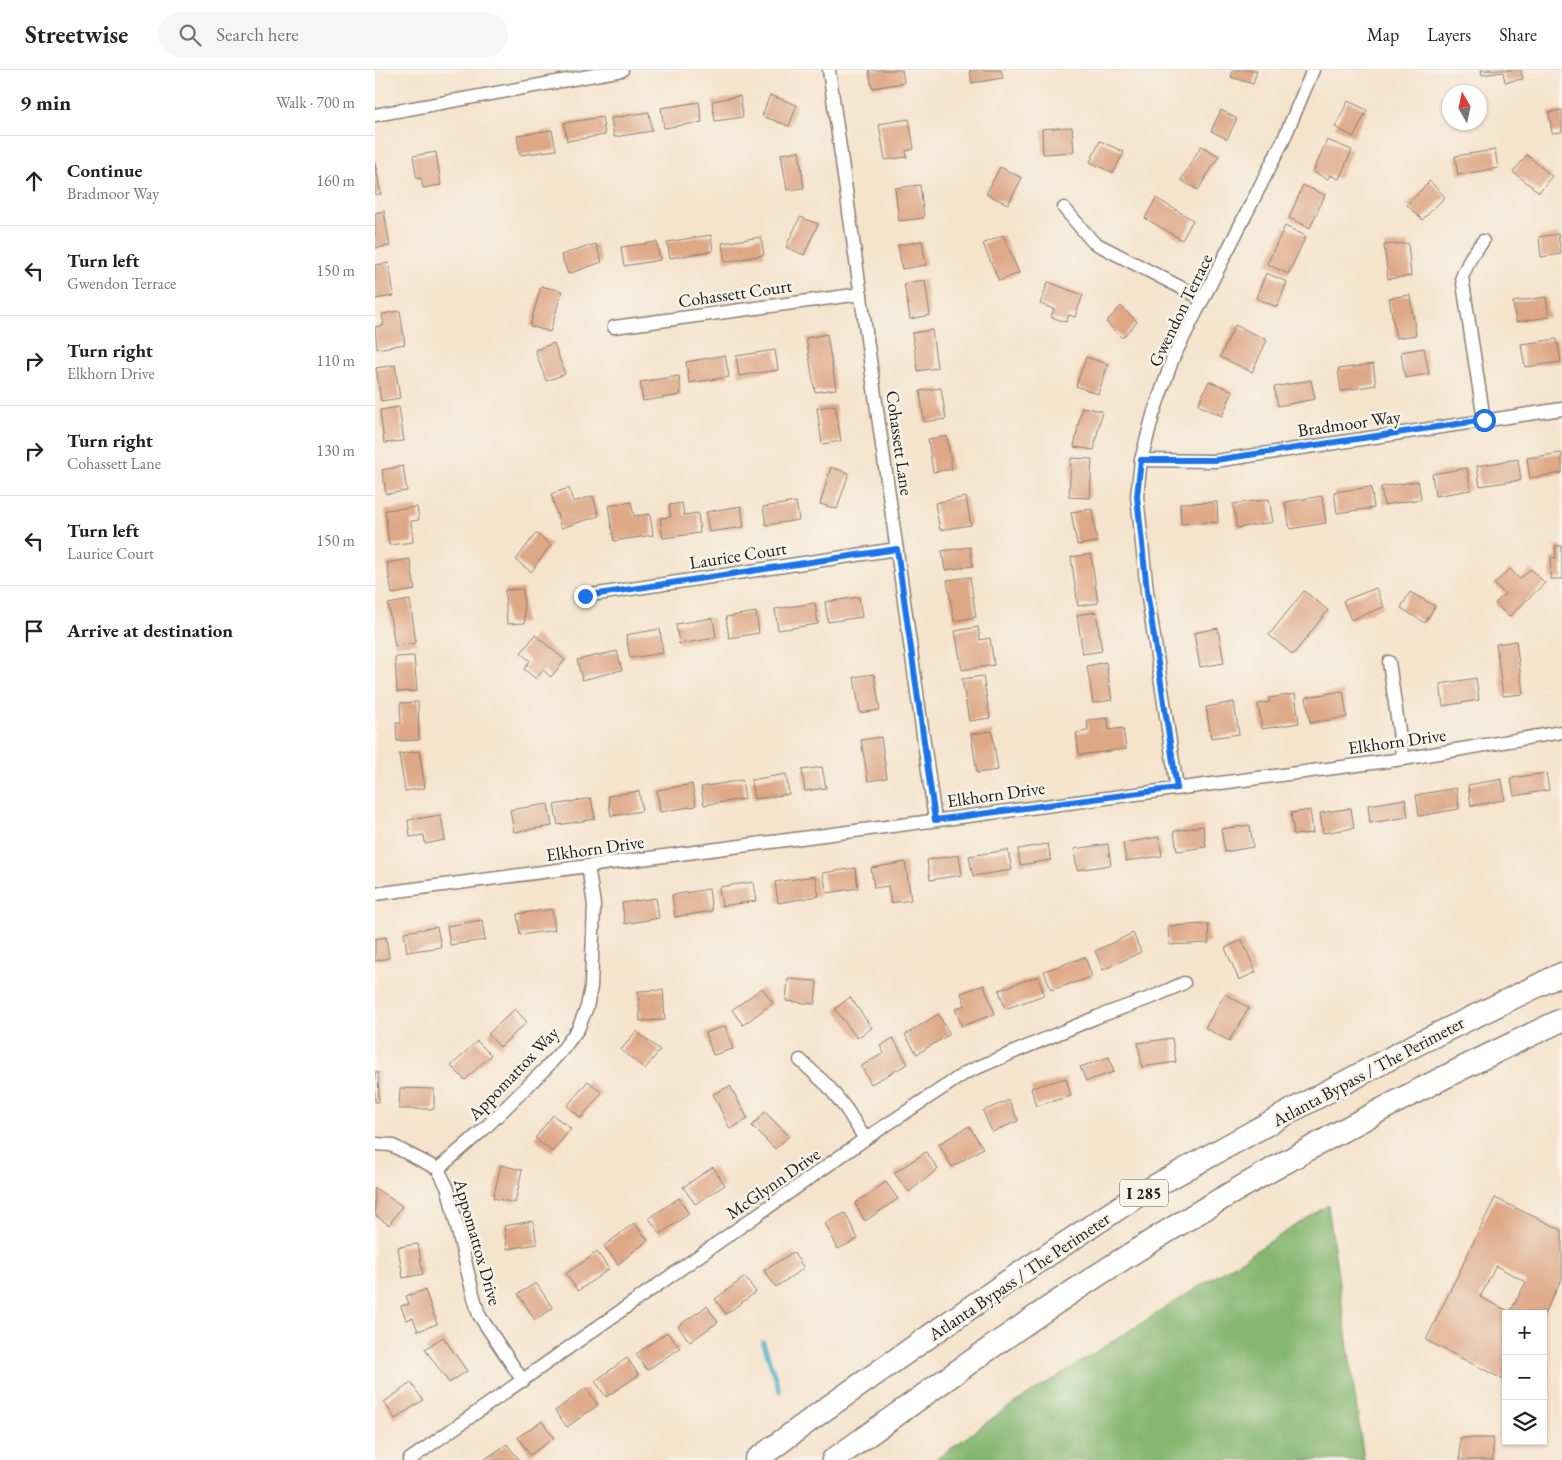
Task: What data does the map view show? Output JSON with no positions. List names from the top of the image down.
{
  "streets": {
    "highway": ["Atlanta Bypass / The Perimeter", "I 285"],
    "street": [
      "Cohassett Court",
      "Gwendon Terrace",
      "Bradmoor Way",
      "Cohassett Lane",
      "Laurice Court",
      "Elkhorn Drive",
      "Appomattox Way",
      "McGlynn Drive",
      "Appomattox Drive"
    ]
  },
  "crossings": [
    ["Cohassett Court", "Cohassett Lane"],
    ["Gwendon Terrace", "Bradmoor Way"],
    ["Gwendon Terrace", "Elkhorn Drive"],
    ["Cohassett Lane", "Laurice Court"],
    ["Cohassett Lane", "Elkhorn Drive"],
    ["Elkhorn Drive", "Appomattox Way"],
    ["Appomattox Way", "Appomattox Drive"],
    ["McGlynn Drive", "Appomattox Drive"]
  ],
  "north": "top",
  "page": {
    "header": "Streetwise",
    "search": "Search here",
    "nav": ["Map", "Layers", "Share"],
    "heading": ["9 min", "Walk · 700 m"],
    "list": [
      ["Continue", "Bradmoor Way", "160 m"],
      ["Turn left", "Gwendon Terrace", "150 m"],
      ["Turn right", "Elkhorn Drive", "110 m"],
      ["Turn right", "Cohassett Lane", "130 m"],
      ["Turn left", "Laurice Court", "150 m"],
      "Arrive at destination"
    ],
    "map_buttons": ["+", "−"]
  }
}
